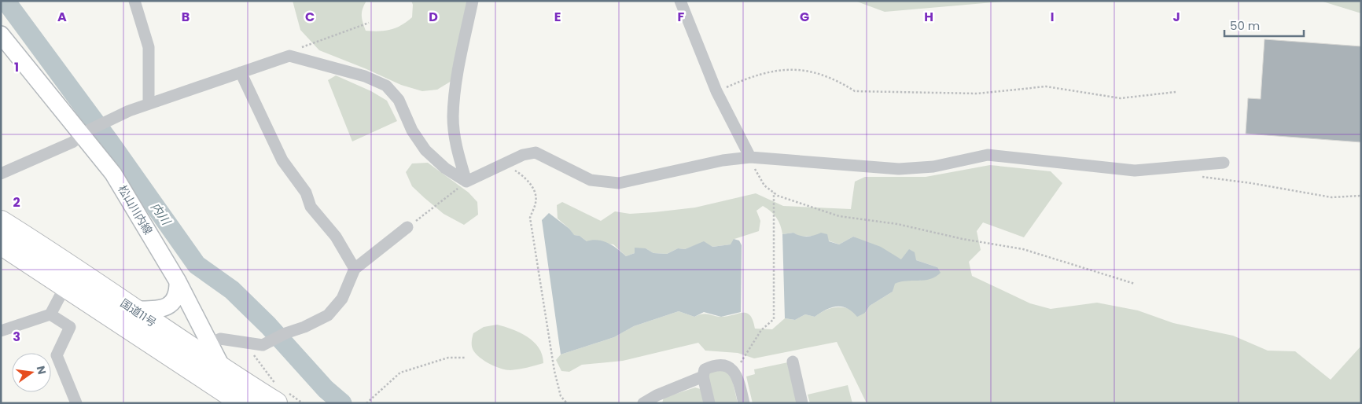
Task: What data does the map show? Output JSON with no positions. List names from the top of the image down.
{
  "streets": {
    "highway": ["国道11号"],
    "main road": ["松山川内線"]
  },
  "crossings": [
    ["松山川内線", "国道11号"]
  ],
  "water": ["内川"],
  "scale_bar": "50 m",
  "north": "right",
  "grid": {
    "columns": [
      "A",
      "B",
      "C",
      "D",
      "E",
      "F",
      "G",
      "H",
      "I",
      "J"
    ],
    "rows": ["1", "2", "3"]
  }
}
